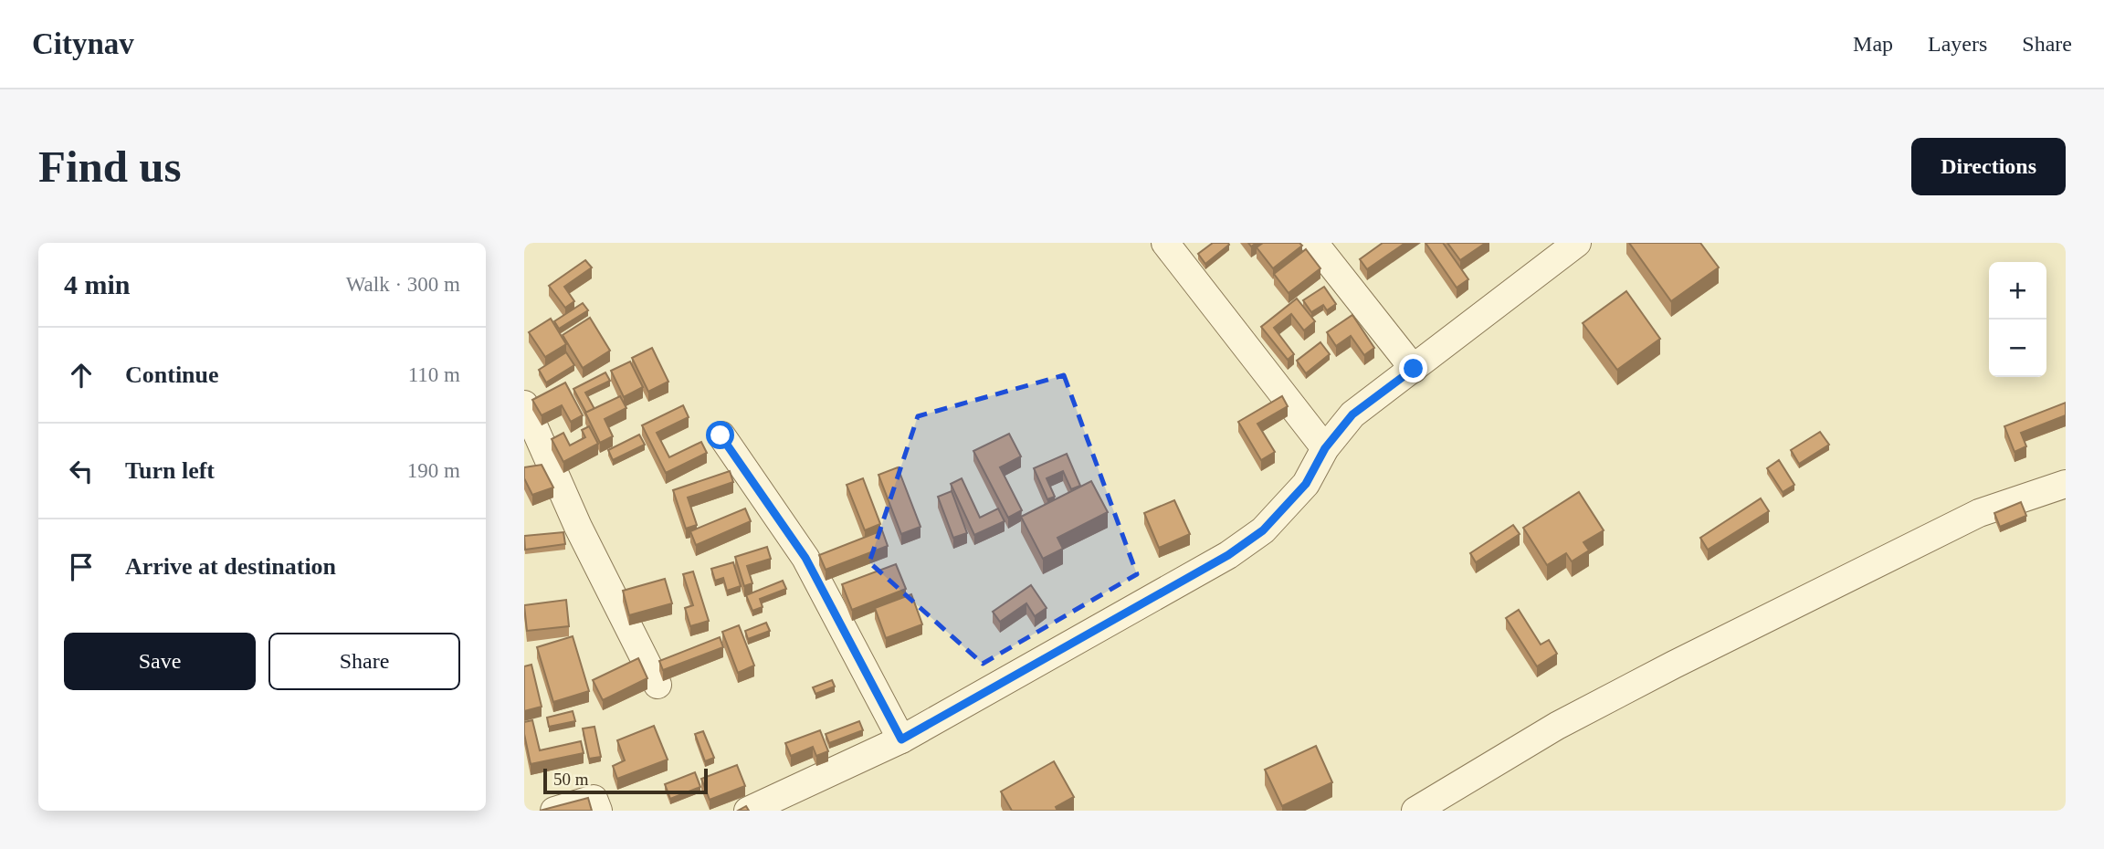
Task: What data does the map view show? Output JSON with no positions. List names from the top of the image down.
{
  "scale_bar": "50 m",
  "page": {
    "header": "Citynav",
    "nav": ["Map", "Layers", "Share"],
    "buttons": [
      "Directions",
      ["Save", "Share"]
    ],
    "title": "Find us",
    "heading": ["4 min", "Walk · 300 m"],
    "map_buttons": ["+", "−"],
    "list": [
      ["Continue", "110 m"],
      ["Turn left", "190 m"],
      "Arrive at destination"
    ],
    "scale": "50 m"
  }
}
